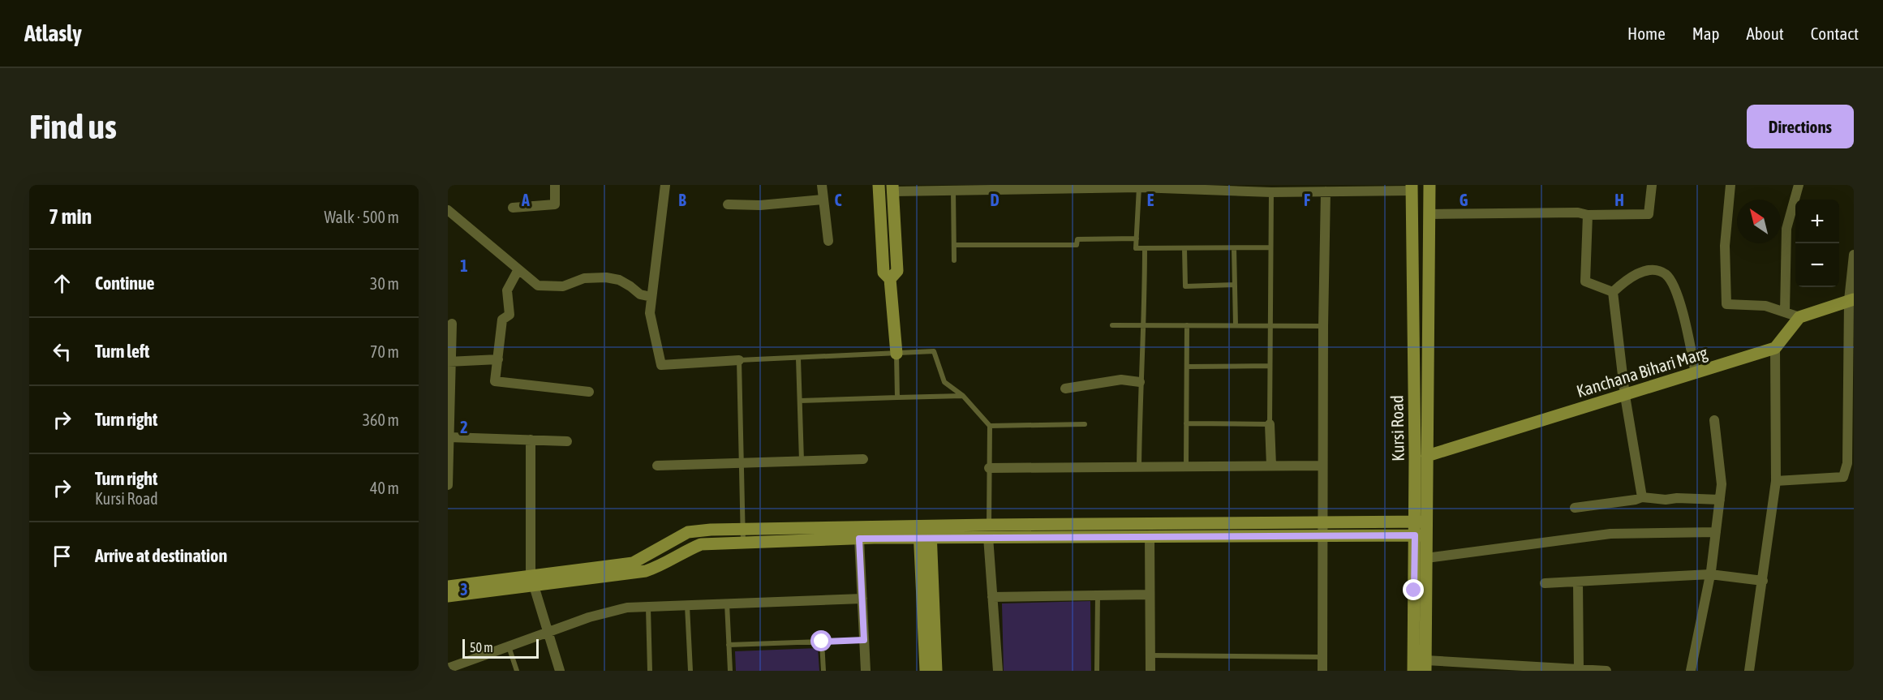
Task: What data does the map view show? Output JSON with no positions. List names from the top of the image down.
{
  "streets": {
    "street": ["Kanchana Bihari Marg", "Kursi Road"]
  },
  "crossings": [
    ["Kanchana Bihari Marg", "Kursi Road"]
  ],
  "scale_bar": "50 m",
  "north": "top left",
  "page": {
    "header": "Atlasly",
    "nav": [
      "Home",
      "Map",
      "About",
      "Contact"
    ],
    "buttons": "Directions",
    "title": "Find us",
    "heading": ["7 min", "Walk · 500 m"],
    "map_buttons": ["+", "−"],
    "list": [
      ["Continue", "30 m"],
      ["Turn left", "70 m"],
      ["Turn right", "360 m"],
      ["Turn right", "Kursi Road", "40 m"],
      "Arrive at destination"
    ],
    "scale": "50 m"
  },
  "grid": {
    "columns": [
      "A",
      "B",
      "C",
      "D",
      "E",
      "F",
      "G",
      "H"
    ],
    "rows": ["1", "2", "3"]
  }
}
